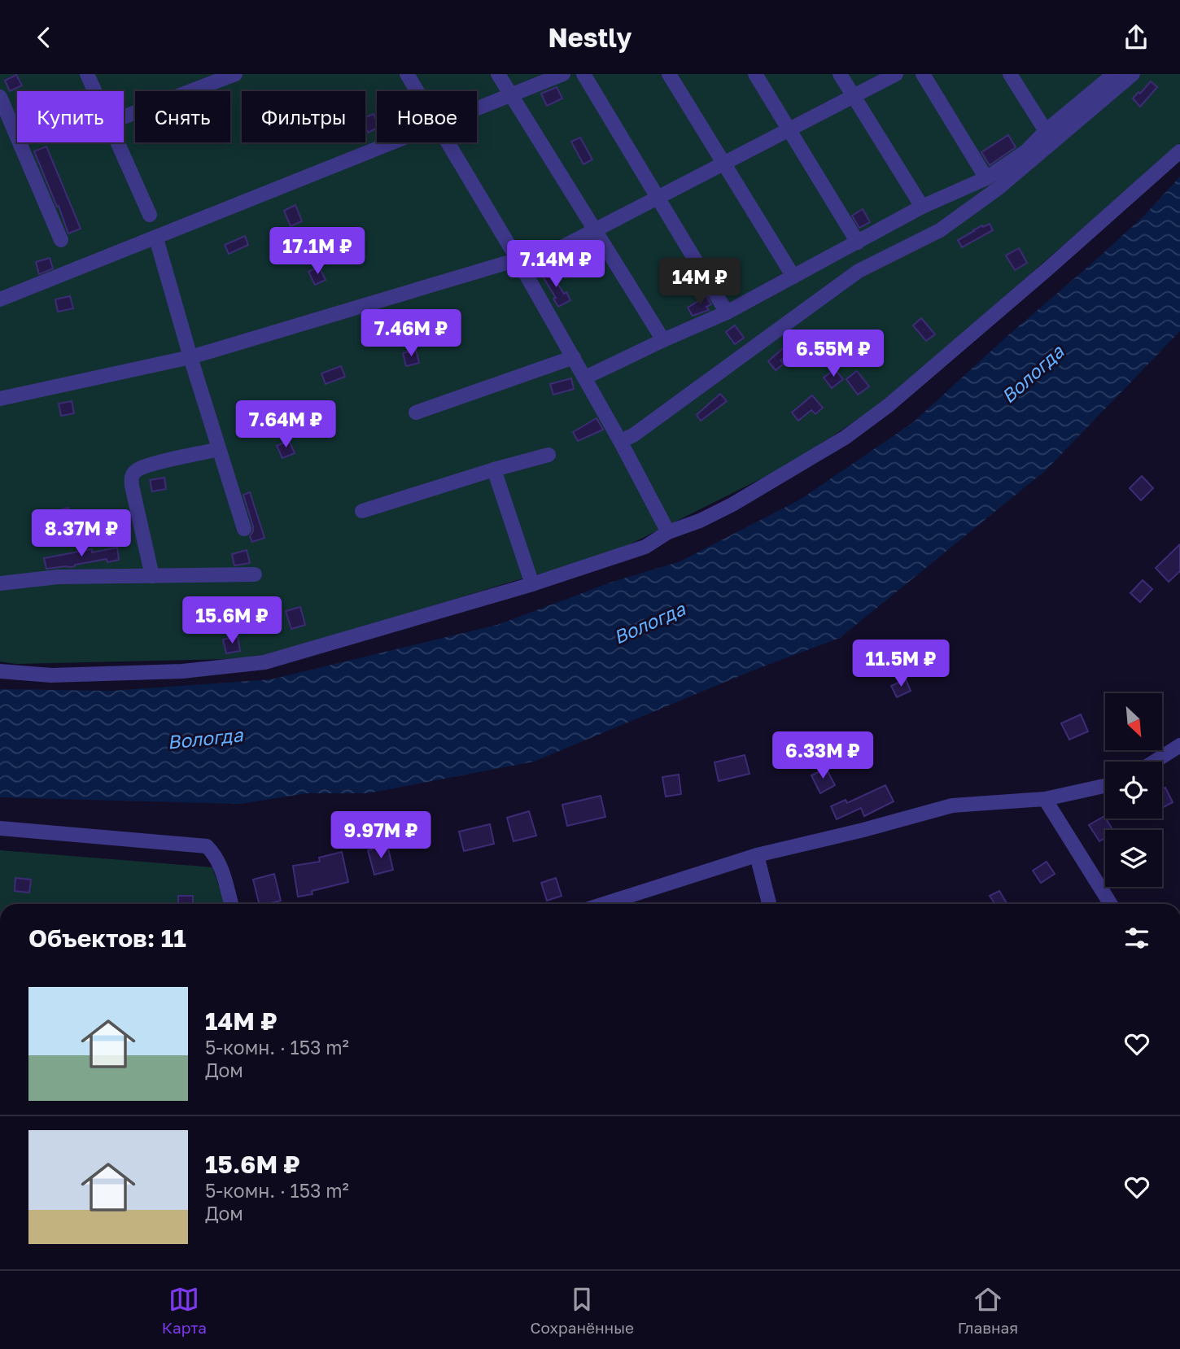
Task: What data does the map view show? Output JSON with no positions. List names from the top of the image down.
{
  "water": ["Вологда"],
  "north": "bottom right",
  "page": {
    "header": "Nestly",
    "chip": [
      "Купить",
      "Снять",
      "Фильтры",
      "Новое"
    ],
    "price": [
      "17.1M ₽",
      "7.14M ₽",
      "14M ₽",
      "7.46M ₽",
      "6.55M ₽",
      "7.64M ₽",
      "8.37M ₽",
      "15.6M ₽",
      "11.5M ₽",
      "6.33M ₽",
      "9.97M ₽"
    ],
    "heading": "Объектов: 11",
    "list": [
      {
        "name": "14M ₽",
        "note": "5-комн. · 153 m² · Дом"
      },
      {
        "name": "15.6M ₽",
        "note": "5-комн. · 153 m² · Дом"
      }
    ],
    "tabs": ["Карта", "Сохранённые", "Главная"]
  }
}
